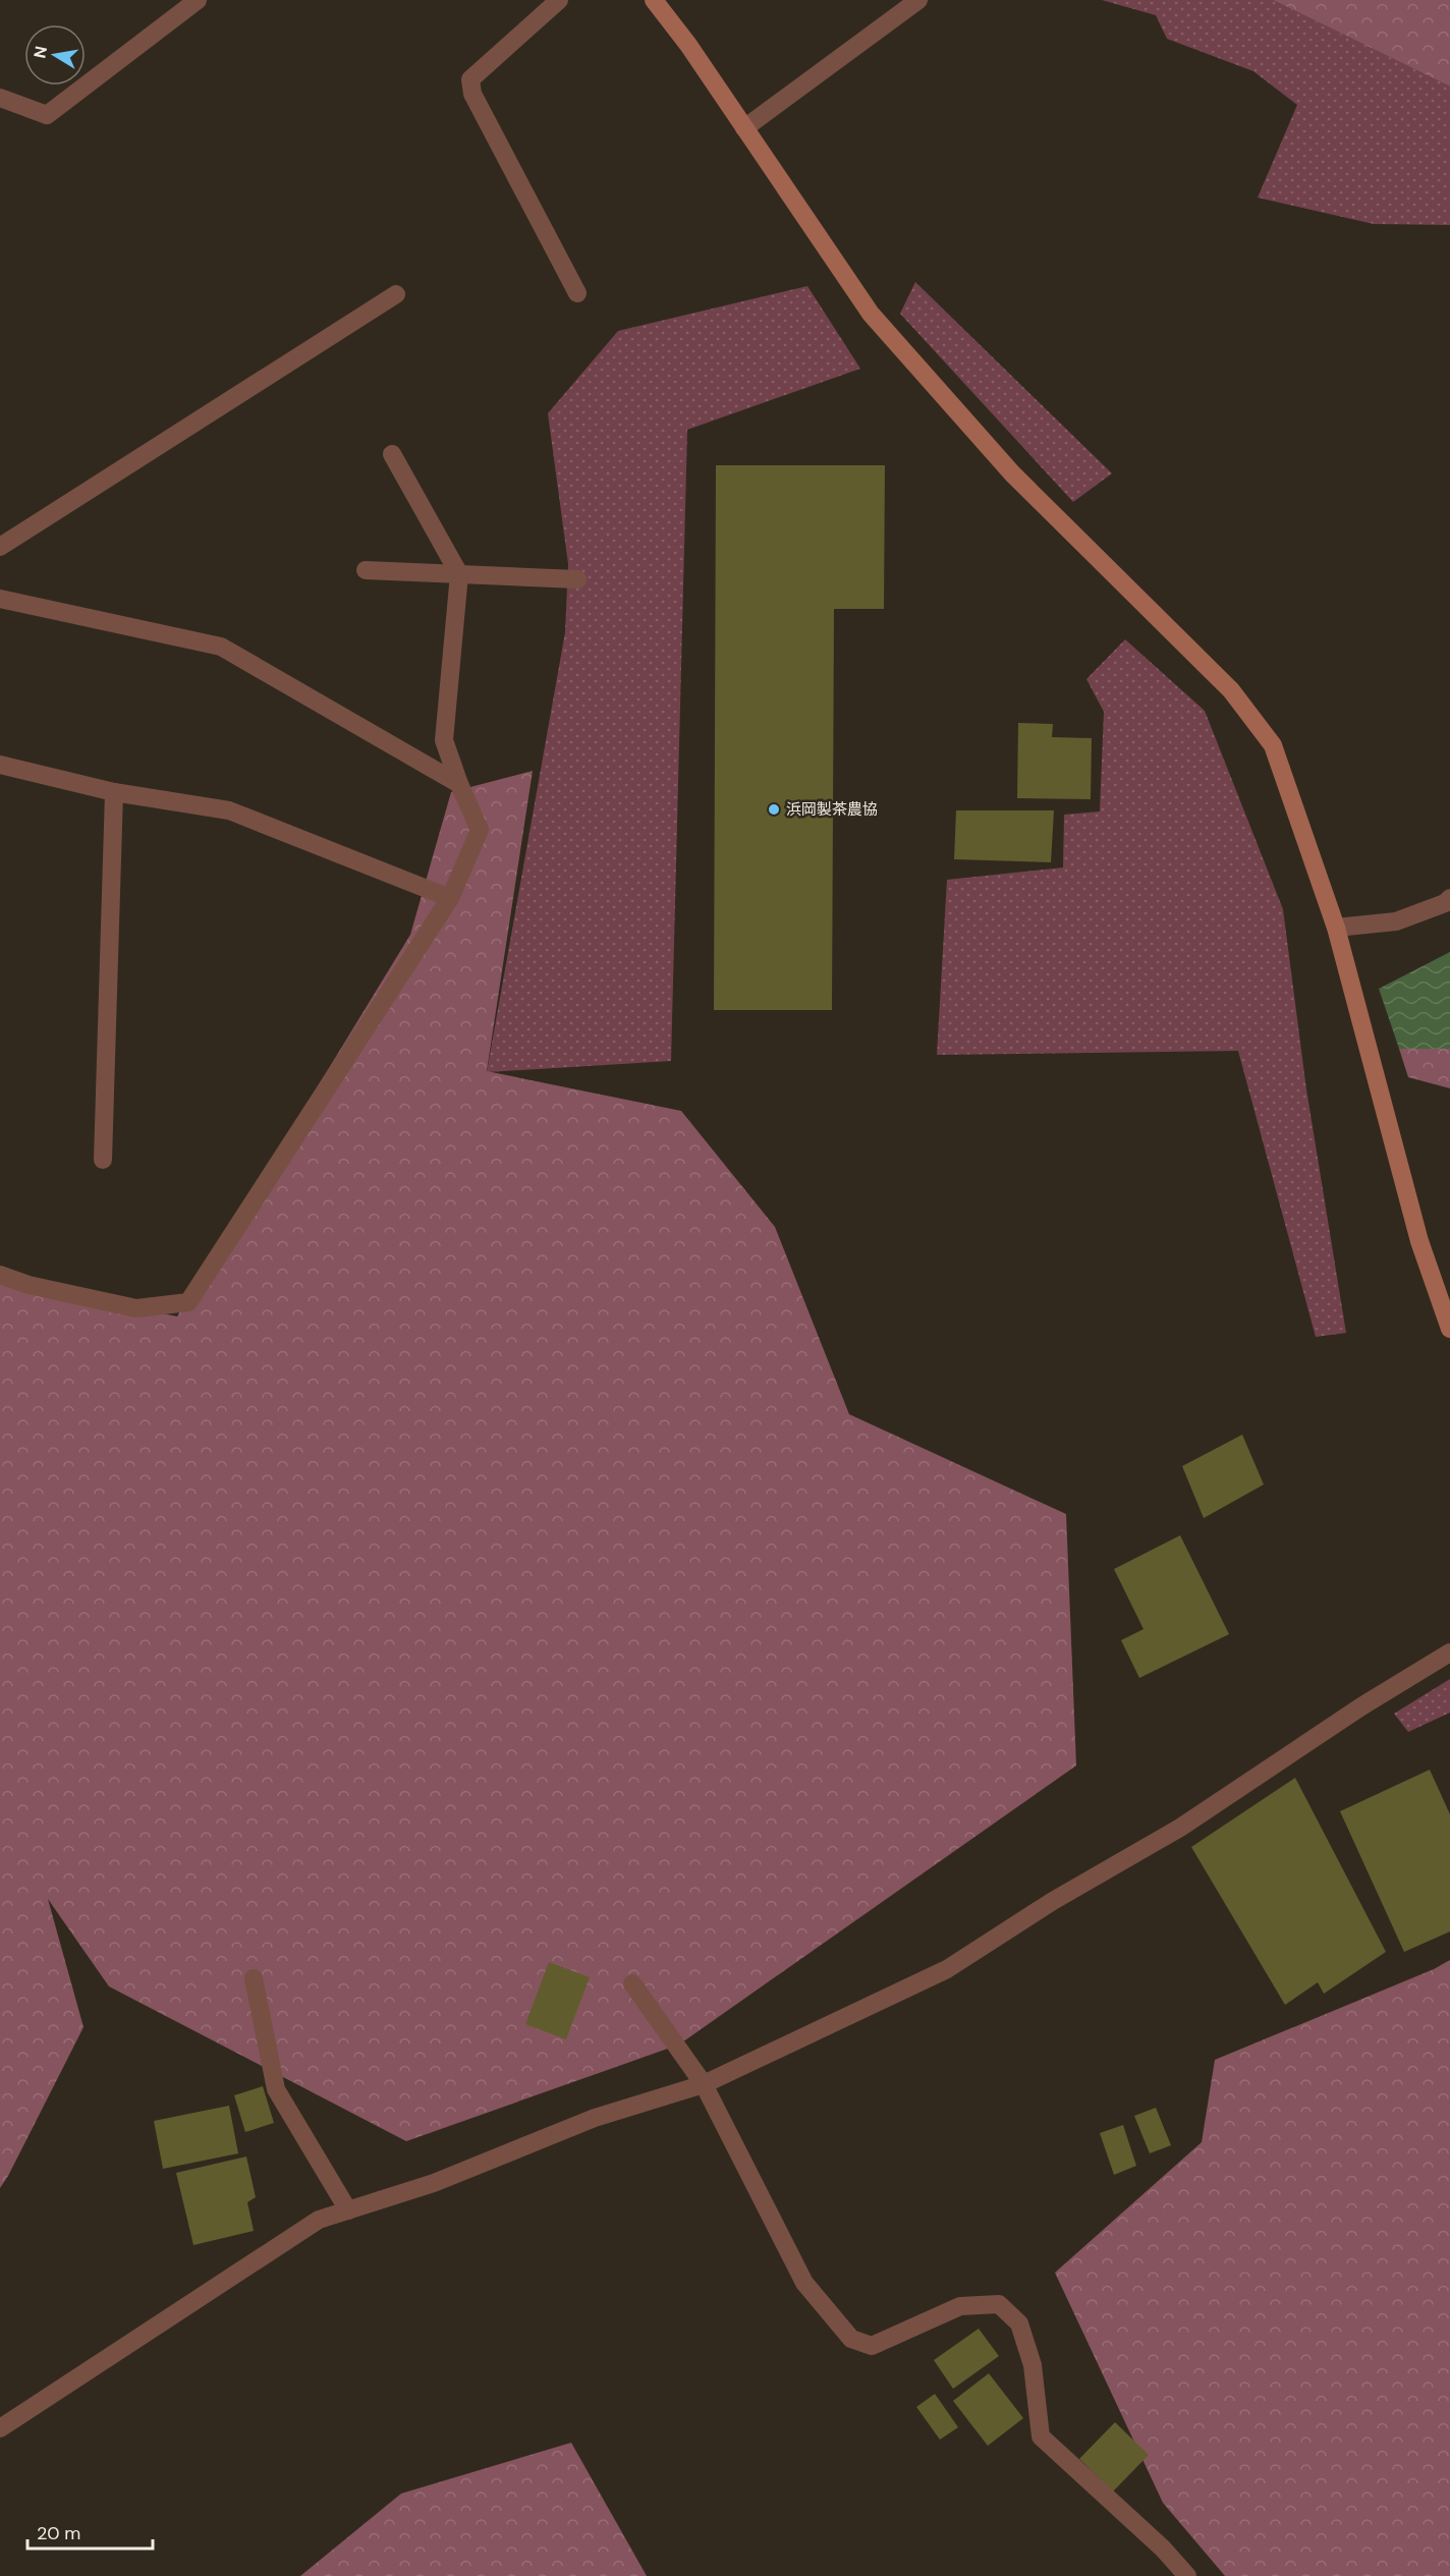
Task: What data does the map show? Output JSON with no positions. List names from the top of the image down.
{
  "places": ["浜岡製茶農協"],
  "scale_bar": "20 m",
  "north": "left"
}
